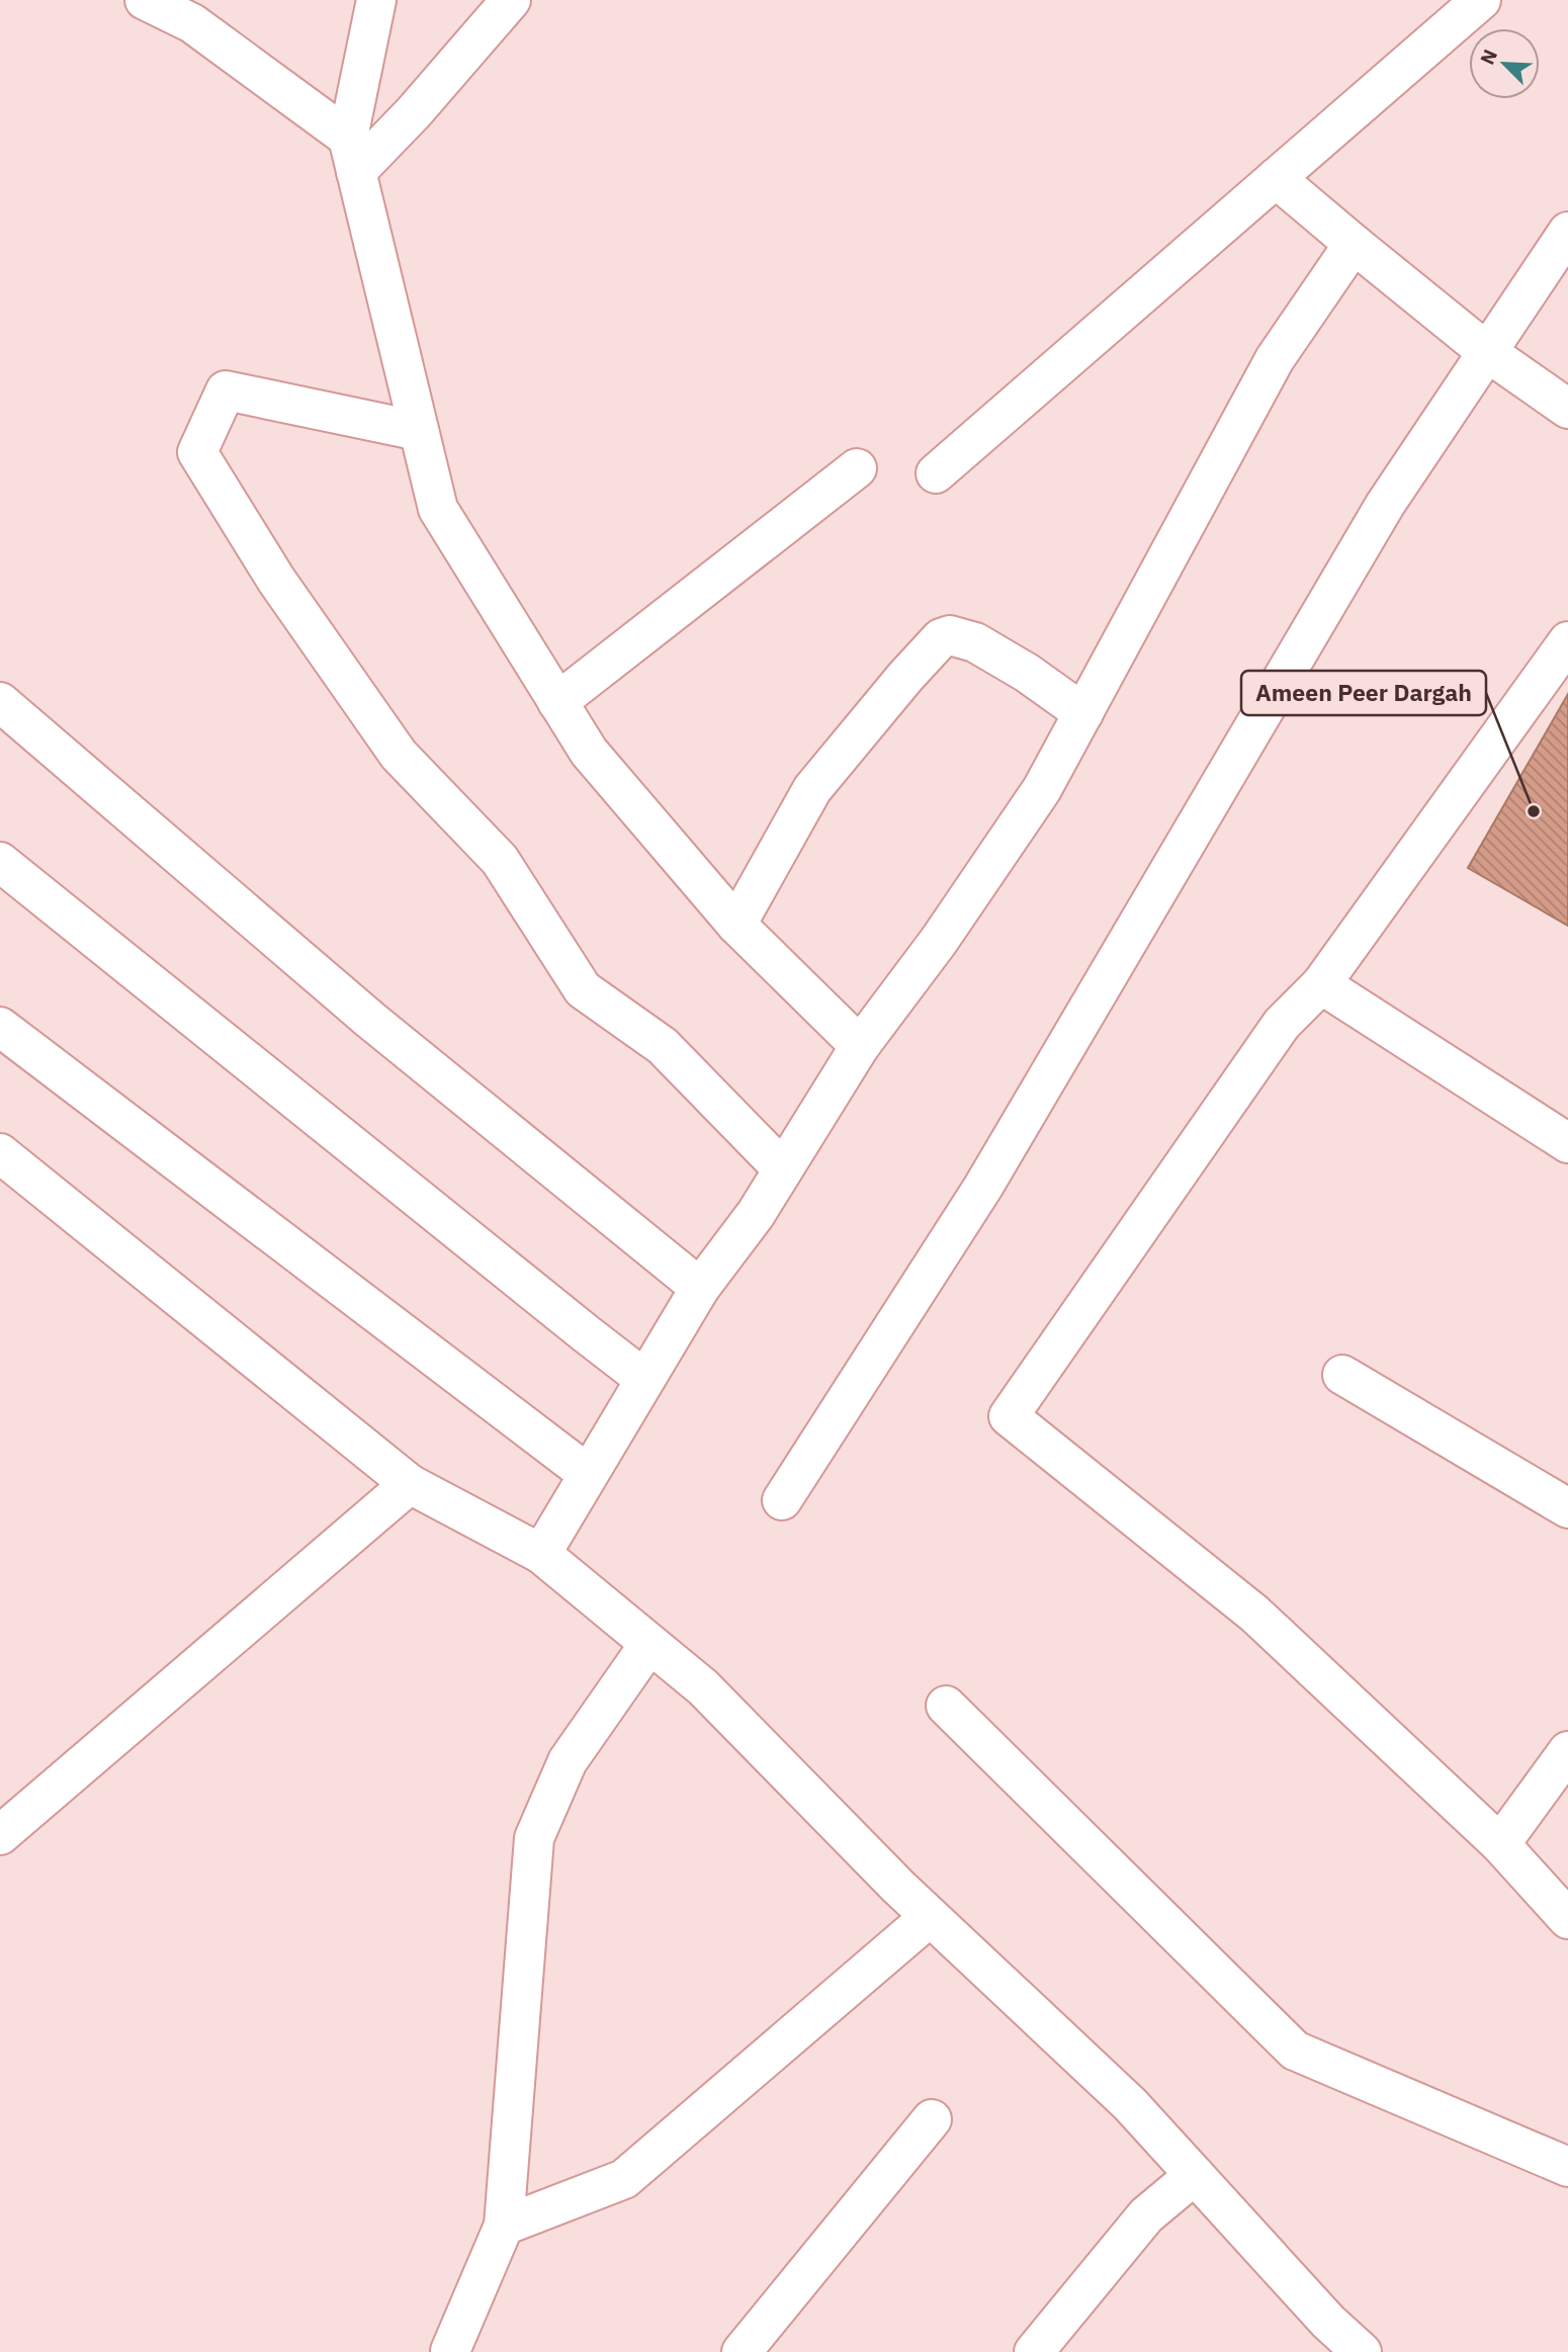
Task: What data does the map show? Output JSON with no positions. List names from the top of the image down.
{
  "places": ["Ameen Peer Dargah"],
  "north": "top left"
}
